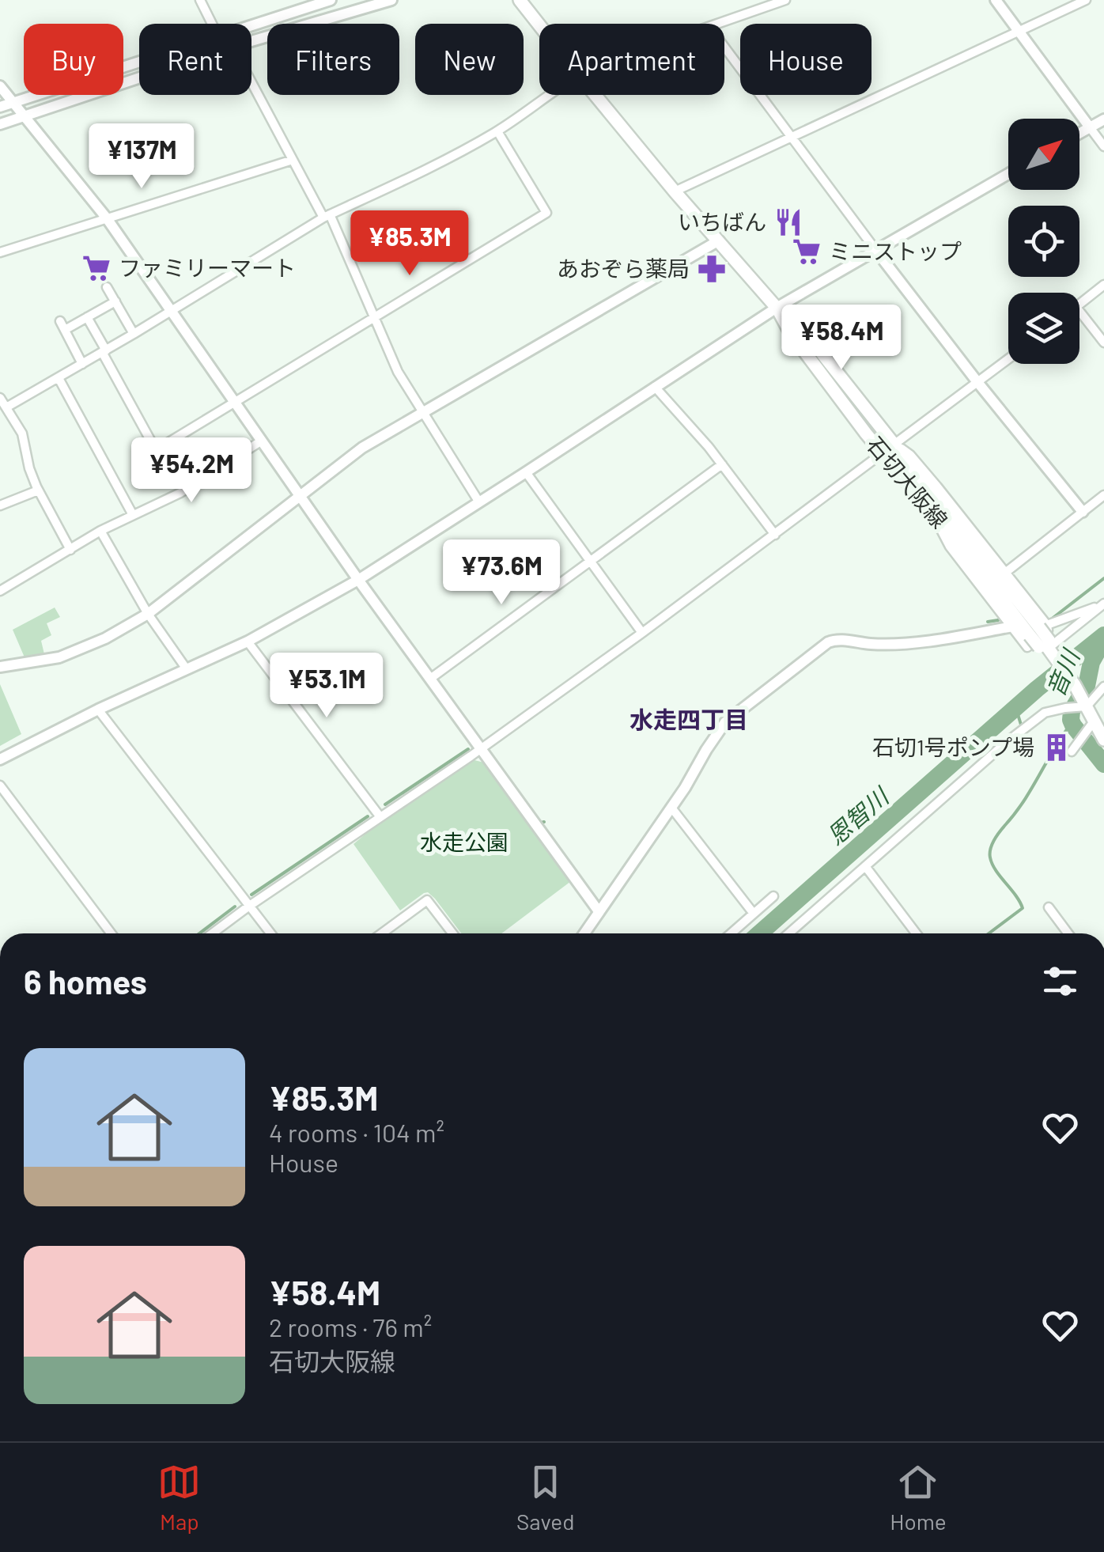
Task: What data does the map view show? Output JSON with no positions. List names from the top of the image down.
{
  "streets": {
    "main road": ["石切大阪線"]
  },
  "districts": ["水走四丁目"],
  "water": ["音川", "恩智川"],
  "parks": ["水走公園"],
  "places": {
    "restaurant": ["いちばん"],
    "supermarket": ["ミニストップ", "ファミリーマート"],
    "pharmacy": ["あおぞら薬局"],
    "building": ["石切1号ポンプ場"]
  },
  "north": "top right",
  "page": {
    "chip": [
      "Buy",
      "Rent",
      "Filters",
      "New",
      "Apartment",
      "House"
    ],
    "price": [
      "¥137M",
      "¥85.3M",
      "¥58.4M",
      "¥54.2M",
      "¥73.6M",
      "¥53.1M"
    ],
    "heading": "6 homes",
    "list": [
      {
        "name": "¥85.3M",
        "note": "4 rooms · 104 m² · House"
      },
      {
        "name": "¥58.4M",
        "note": "2 rooms · 76 m² · 石切大阪線"
      }
    ],
    "tabs": ["Map", "Saved", "Home"]
  }
}
